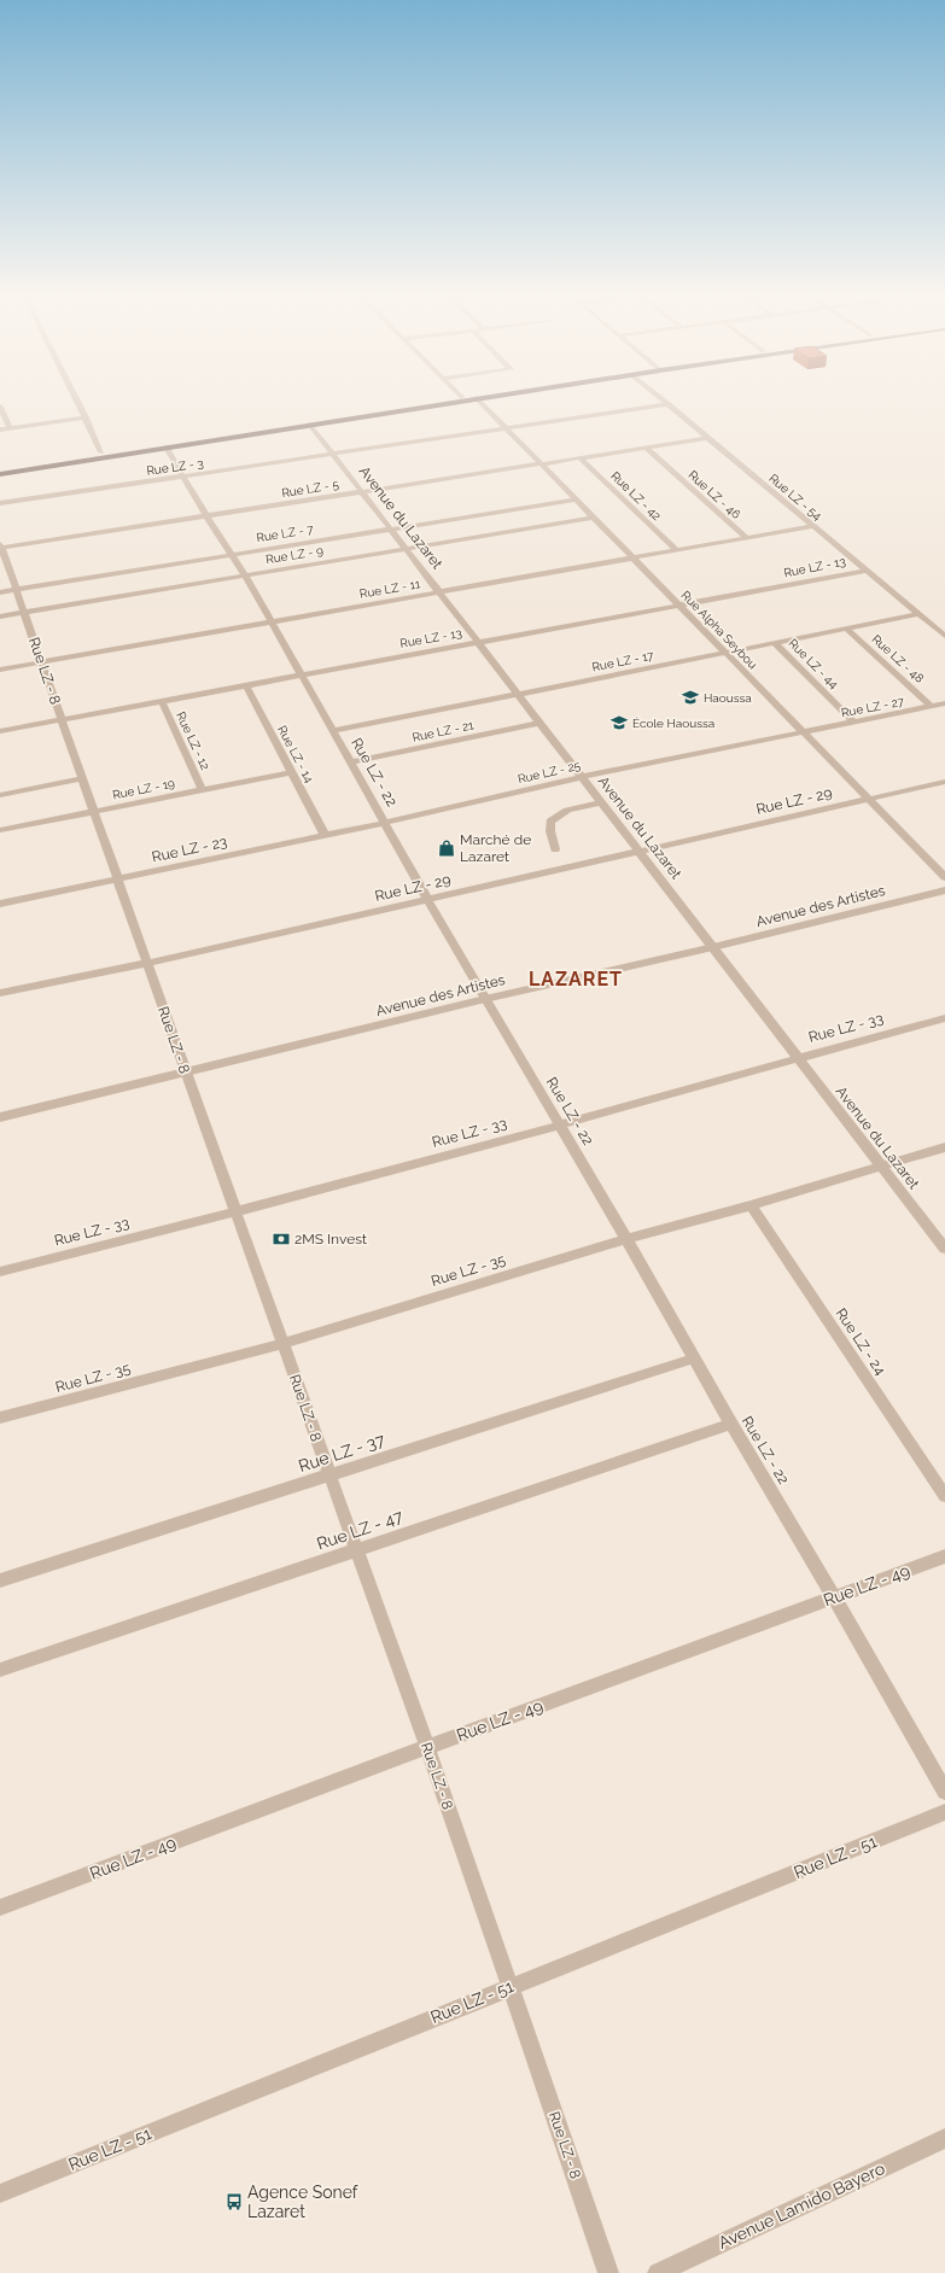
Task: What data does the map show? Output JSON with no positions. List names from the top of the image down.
{
  "streets": {
    "street": [
      "Rue LZ - 3",
      "Rue LZ - 5",
      "Rue LZ - 46",
      "Rue LZ - 42",
      "Rue LZ - 54",
      "Avenue du Lazaret",
      "Rue LZ - 7",
      "Rue LZ - 9",
      "Rue LZ - 13",
      "Rue LZ - 11",
      "Rue Alpha Seybou",
      "Rue LZ - 48",
      "Rue LZ - 17",
      "Rue LZ - 44",
      "Rue LZ - 8",
      "Rue LZ - 27",
      "Rue LZ - 21",
      "Rue LZ - 12",
      "Rue LZ - 14",
      "Rue LZ - 22",
      "Rue LZ - 25",
      "Rue LZ - 19",
      "Rue LZ - 29",
      "Rue LZ - 23",
      "Avenue des Artistes",
      "Rue LZ - 33",
      "Rue LZ - 35",
      "Rue LZ - 24",
      "Rue LZ - 37",
      "Rue LZ - 47",
      "Rue LZ - 49",
      "Rue LZ - 51",
      "Avenue Lamido Bayero"
    ]
  },
  "crossings": [
    ["Rue LZ - 3", "Rue LZ - 54"],
    ["Rue LZ - 3", "Avenue du Lazaret"],
    ["Rue LZ - 3", "Rue Alpha Seybou"],
    ["Rue LZ - 3", "Rue LZ - 22"],
    ["Rue LZ - 5", "Rue LZ - 46"],
    ["Rue LZ - 5", "Rue LZ - 42"],
    ["Rue LZ - 5", "Rue LZ - 54"],
    ["Rue LZ - 5", "Avenue du Lazaret"],
    ["Rue LZ - 5", "Rue Alpha Seybou"],
    ["Rue LZ - 5", "Rue LZ - 8"],
    ["Rue LZ - 5", "Rue LZ - 22"],
    ["Rue LZ - 46", "Rue LZ - 11"],
    ["Rue LZ - 42", "Rue LZ - 11"],
    ["Rue LZ - 54", "Rue LZ - 13"],
    ["Rue LZ - 54", "Rue LZ - 11"],
    ["Rue LZ - 54", "Rue LZ - 17"],
    ["Avenue du Lazaret", "Rue LZ - 7"],
    ["Avenue du Lazaret", "Rue LZ - 9"],
    ["Avenue du Lazaret", "Rue LZ - 13"],
    ["Avenue du Lazaret", "Rue LZ - 11"],
    ["Avenue du Lazaret", "Rue LZ - 17"],
    ["Avenue du Lazaret", "Rue LZ - 21"],
    ["Avenue du Lazaret", "Rue LZ - 25"],
    ["Avenue du Lazaret", "Rue LZ - 29"],
    ["Avenue du Lazaret", "Avenue des Artistes"],
    ["Avenue du Lazaret", "Rue LZ - 33"],
    ["Avenue du Lazaret", "Rue LZ - 35"],
    ["Rue LZ - 7", "Rue Alpha Seybou"],
    ["Rue LZ - 7", "Rue LZ - 8"],
    ["Rue LZ - 7", "Rue LZ - 22"],
    ["Rue LZ - 9", "Rue Alpha Seybou"],
    ["Rue LZ - 9", "Rue LZ - 8"],
    ["Rue LZ - 9", "Rue LZ - 22"],
    ["Rue LZ - 13", "Rue Alpha Seybou"],
    ["Rue LZ - 13", "Rue LZ - 8"],
    ["Rue LZ - 13", "Rue LZ - 12"],
    ["Rue LZ - 13", "Rue LZ - 14"],
    ["Rue LZ - 13", "Rue LZ - 22"],
    ["Rue LZ - 11", "Rue Alpha Seybou"],
    ["Rue LZ - 11", "Rue LZ - 8"],
    ["Rue LZ - 11", "Rue LZ - 22"],
    ["Rue Alpha Seybou", "Rue LZ - 17"],
    ["Rue Alpha Seybou", "Rue LZ - 27"],
    ["Rue Alpha Seybou", "Rue LZ - 25"],
    ["Rue Alpha Seybou", "Rue LZ - 29"],
    ["Rue LZ - 48", "Rue LZ - 17"],
    ["Rue LZ - 48", "Rue LZ - 27"],
    ["Rue LZ - 17", "Rue LZ - 44"],
    ["Rue LZ - 17", "Rue LZ - 22"],
    ["Rue LZ - 44", "Rue LZ - 27"],
    ["Rue LZ - 8", "Rue LZ - 19"],
    ["Rue LZ - 8", "Rue LZ - 29"],
    ["Rue LZ - 8", "Rue LZ - 23"],
    ["Rue LZ - 8", "Avenue des Artistes"],
    ["Rue LZ - 8", "Rue LZ - 33"],
    ["Rue LZ - 8", "Rue LZ - 35"],
    ["Rue LZ - 8", "Rue LZ - 37"],
    ["Rue LZ - 8", "Rue LZ - 47"],
    ["Rue LZ - 8", "Rue LZ - 49"],
    ["Rue LZ - 8", "Rue LZ - 51"],
    ["Rue LZ - 27", "Rue LZ - 25"],
    ["Rue LZ - 21", "Rue LZ - 22"],
    ["Rue LZ - 12", "Rue LZ - 19"],
    ["Rue LZ - 14", "Rue LZ - 19"],
    ["Rue LZ - 14", "Rue LZ - 23"],
    ["Rue LZ - 22", "Rue LZ - 25"],
    ["Rue LZ - 22", "Rue LZ - 29"],
    ["Rue LZ - 22", "Rue LZ - 23"],
    ["Rue LZ - 22", "Avenue des Artistes"],
    ["Rue LZ - 22", "Rue LZ - 33"],
    ["Rue LZ - 22", "Rue LZ - 35"],
    ["Rue LZ - 22", "Rue LZ - 37"],
    ["Rue LZ - 22", "Rue LZ - 47"],
    ["Rue LZ - 22", "Rue LZ - 49"],
    ["Rue LZ - 25", "Rue LZ - 23"],
    ["Rue LZ - 35", "Rue LZ - 24"]
  ],
  "districts": ["LAZARET"],
  "places": {
    "school or university": ["Haoussa", "École Haoussa"],
    "shop": ["Marché de Lazaret"],
    "bank": ["2MS Invest"],
    "bus stop": ["Agence Sonef Lazaret"]
  }
}
